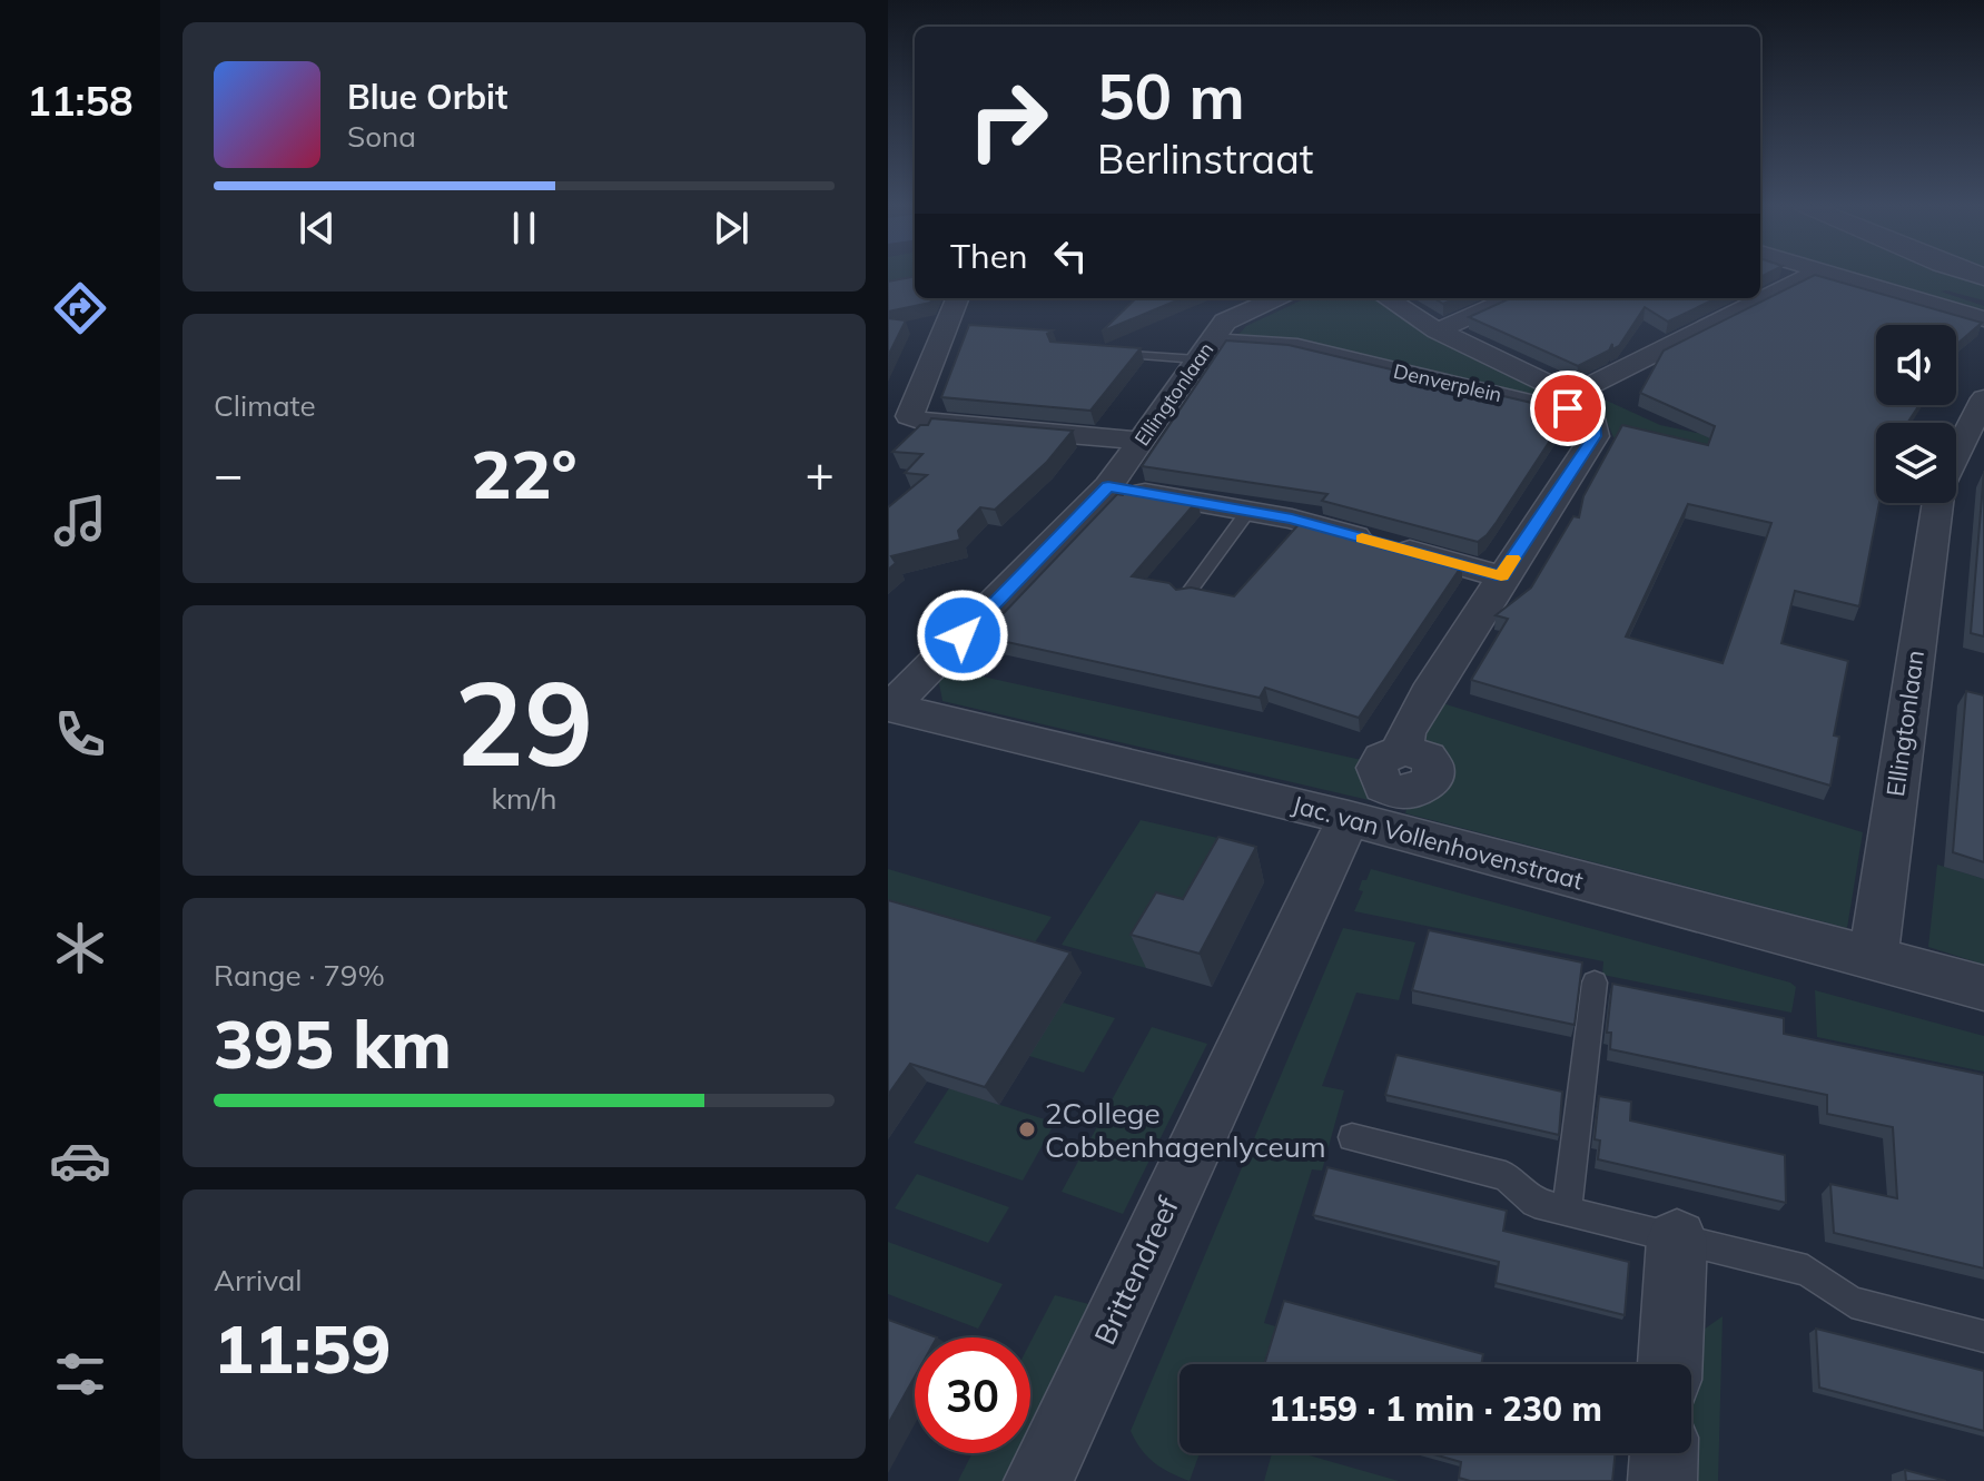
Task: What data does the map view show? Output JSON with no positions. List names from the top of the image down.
{
  "streets": {
    "street": [
      "Denverplein",
      "Ellingtonlaan",
      "Jac. van Vollenhovenstraat",
      "Brittendreef"
    ]
  },
  "crossings": [
    ["Denverplein", "Ellingtonlaan"],
    ["Ellingtonlaan", "Jac. van Vollenhovenstraat"],
    ["Jac. van Vollenhovenstraat", "Brittendreef"]
  ],
  "places": ["2College Cobbenhagenlyceum"],
  "page": {
    "tabs": "11:58",
    "turn": ["50 m", "Berlinstraat"],
    "song": ["Blue Orbit", "Sona"],
    "then": "Then",
    "tile": [
      "Climate",
      ["29", "km/h"],
      ["Range · 79%", "395 km"],
      ["Arrival", "11:59"]
    ],
    "heat": ["−", "22°", "+"],
    "limit": "30",
    "trip": "11:59 · 1 min · 230 m"
  }
}
